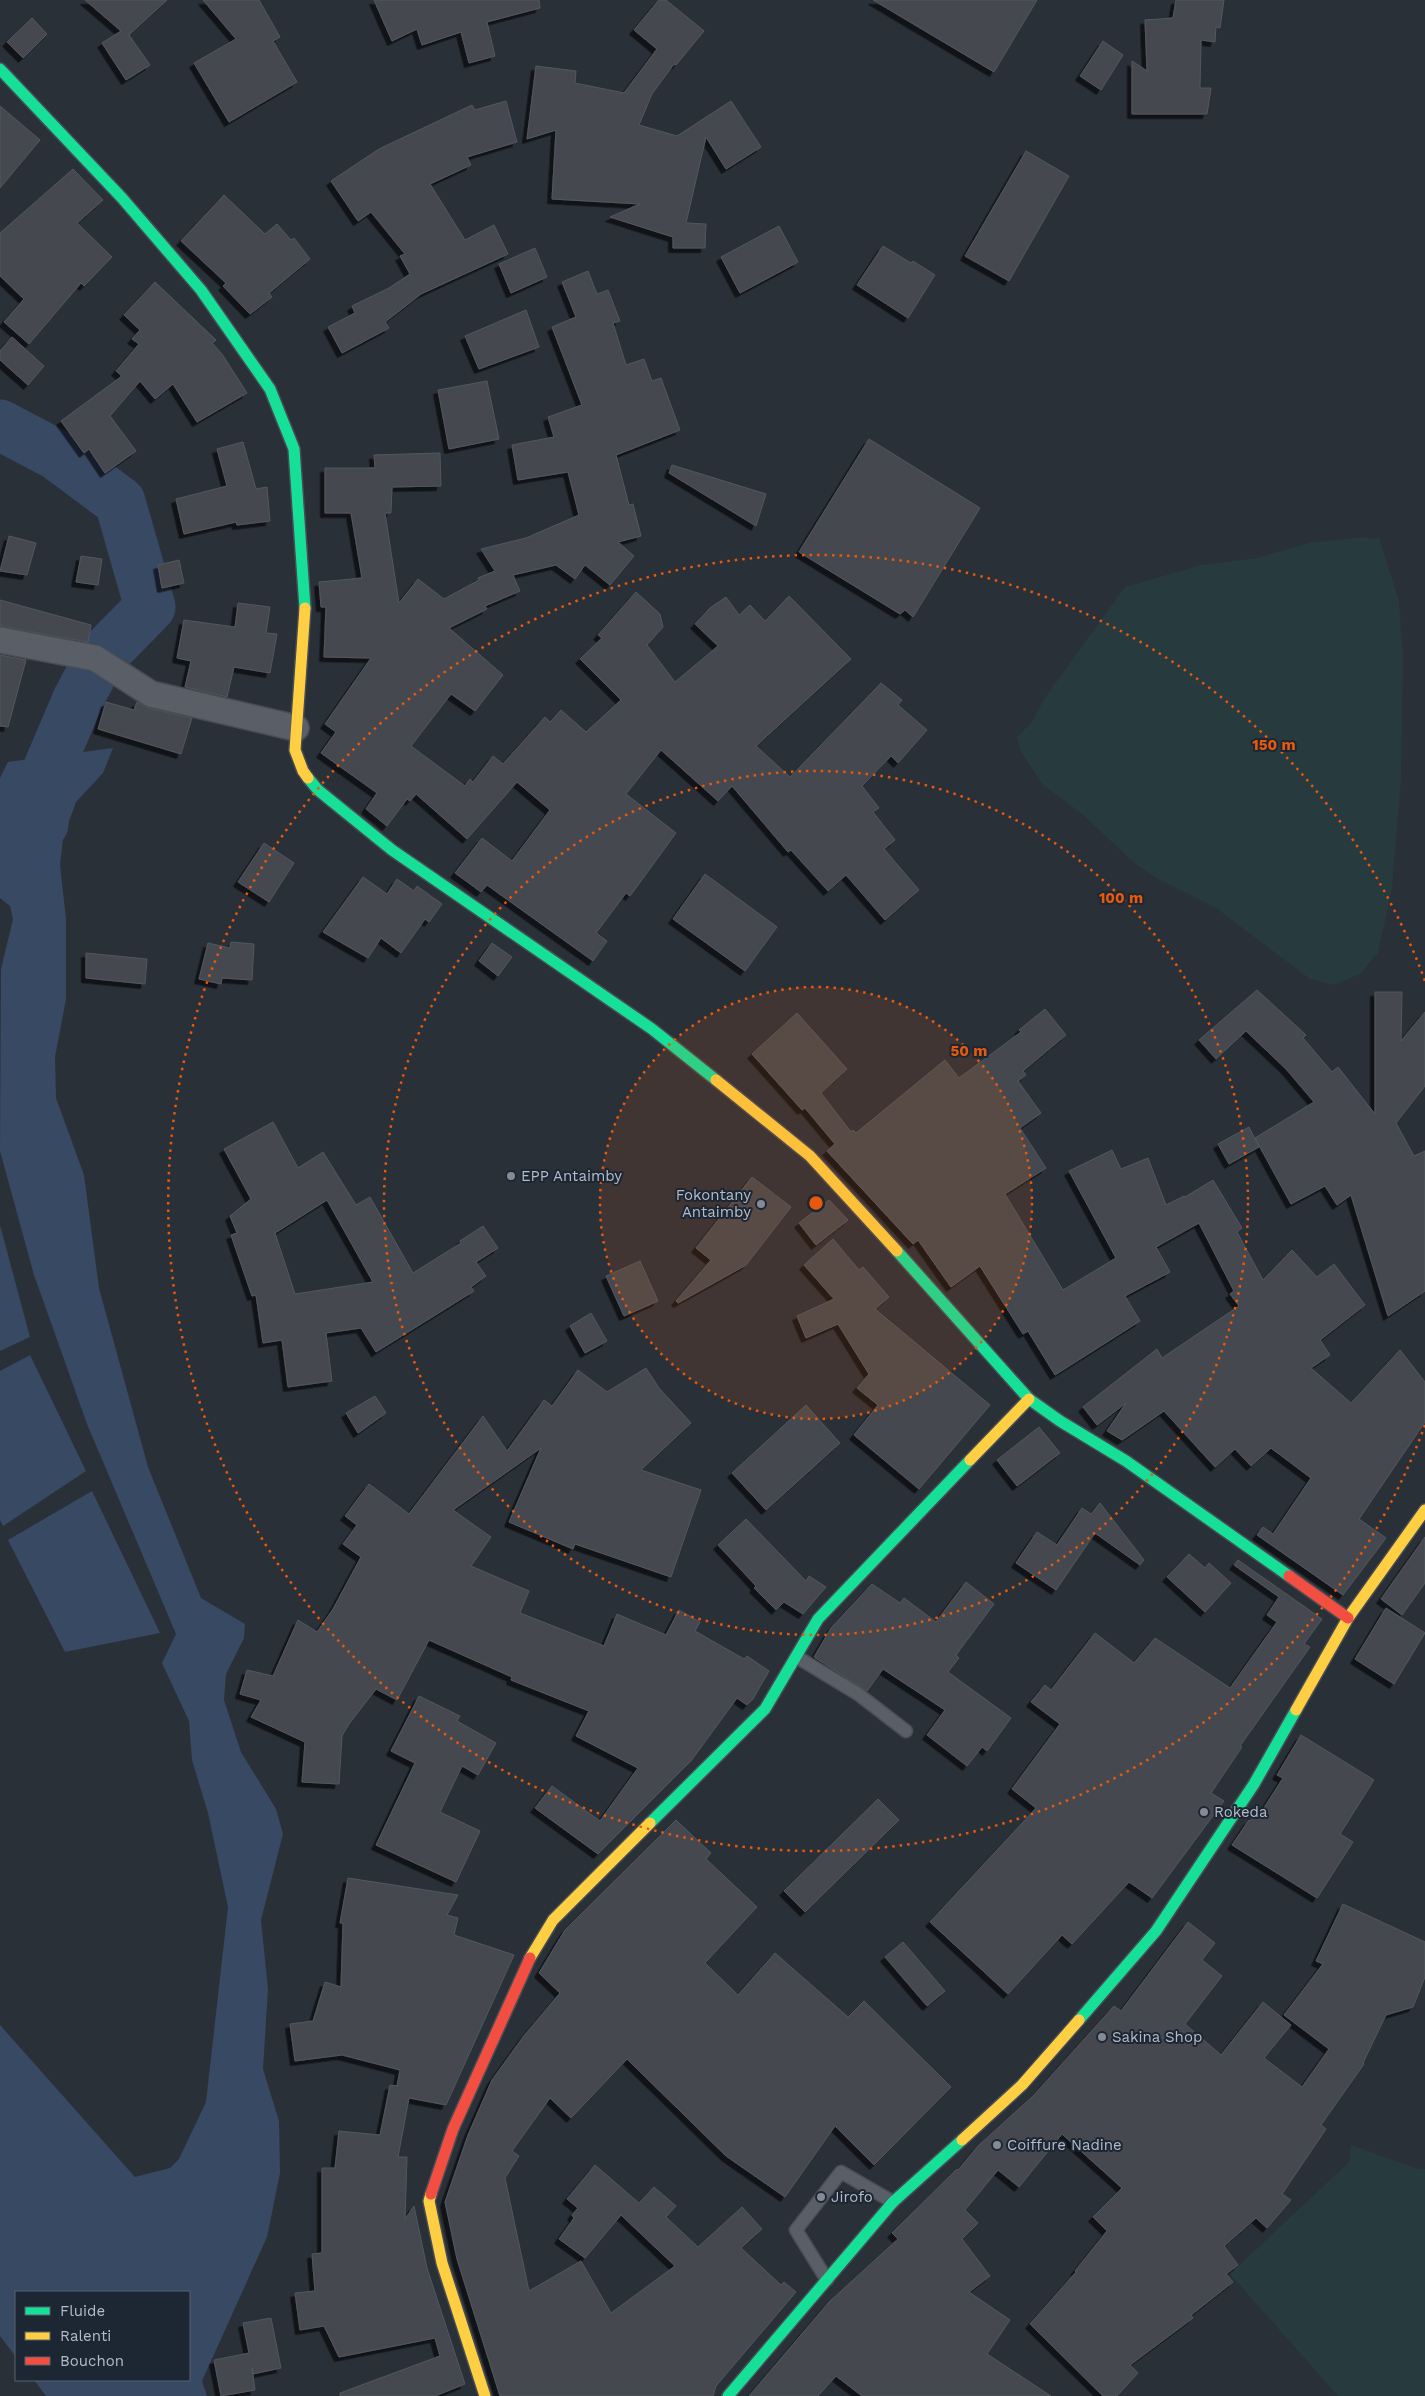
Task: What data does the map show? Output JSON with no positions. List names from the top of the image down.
{
  "places": [
    "EPP Antaimby",
    "Fokontany Antaimby",
    "Rokeda",
    "Sakina Shop",
    "Coiffure Nadine",
    "Jirofo"
  ],
  "legend": ["Fluide", "Ralenti", "Bouchon"],
  "rings": ["150 m", "100 m", "50 m"]
}
